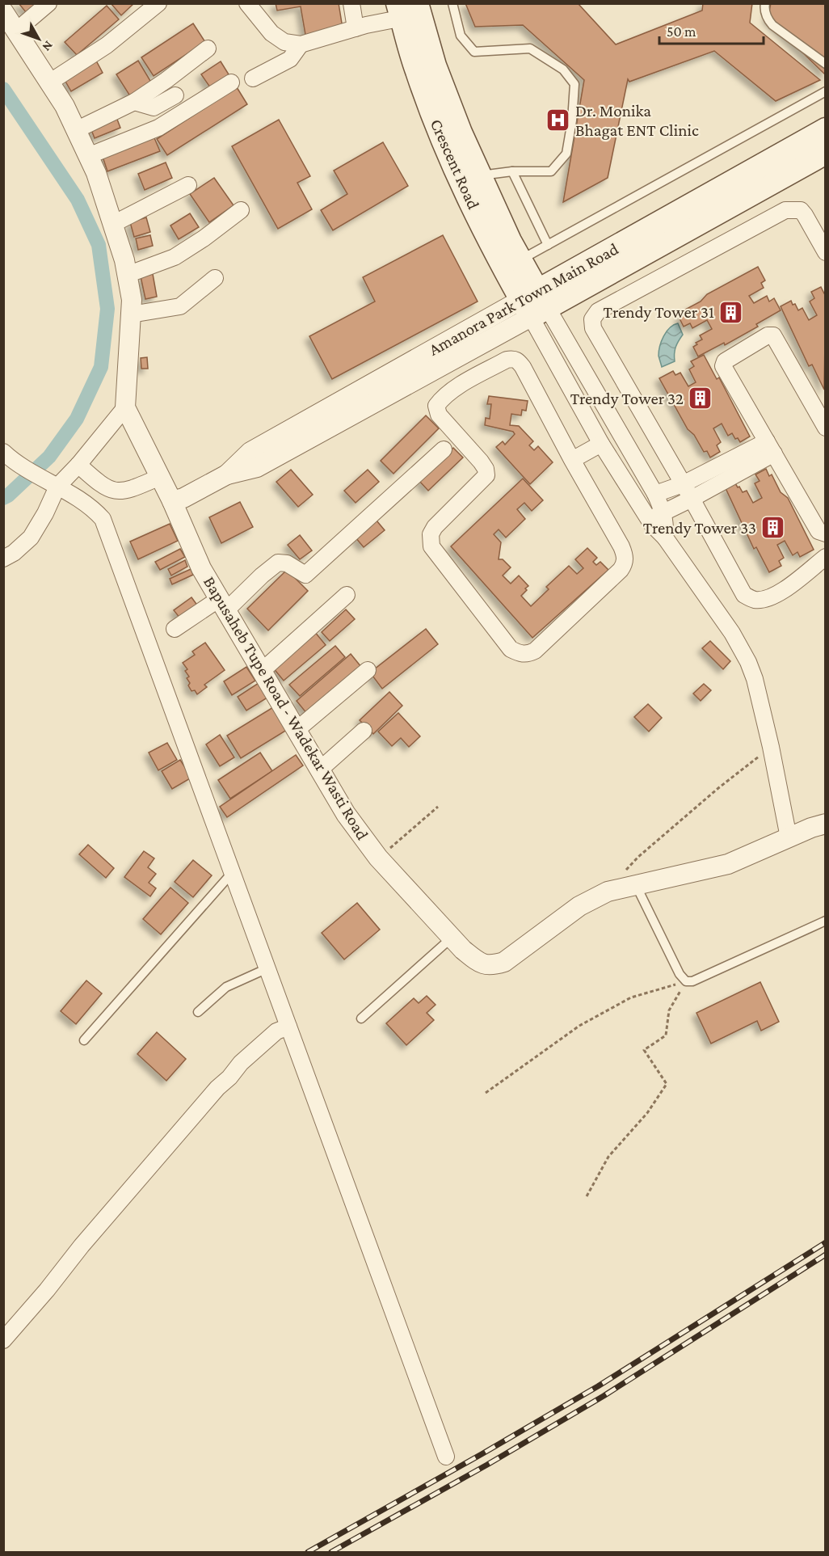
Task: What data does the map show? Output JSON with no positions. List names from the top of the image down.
{
  "streets": {
    "main road": ["Crescent Road", "Amanora Park Town Main Road"],
    "street": ["Bapusaheb Tupe Road - Wadekar Wasti Road"]
  },
  "crossings": [
    ["Crescent Road", "Amanora Park Town Main Road"],
    ["Amanora Park Town Main Road", "Bapusaheb Tupe Road - Wadekar Wasti Road"]
  ],
  "places": {
    "hospital": ["Dr. Monika Bhagat ENT Clinic"],
    "building": ["Trendy Tower 31", "Trendy Tower 32", "Trendy Tower 33"]
  },
  "scale_bar": "50 m",
  "north": "bottom right"
}
